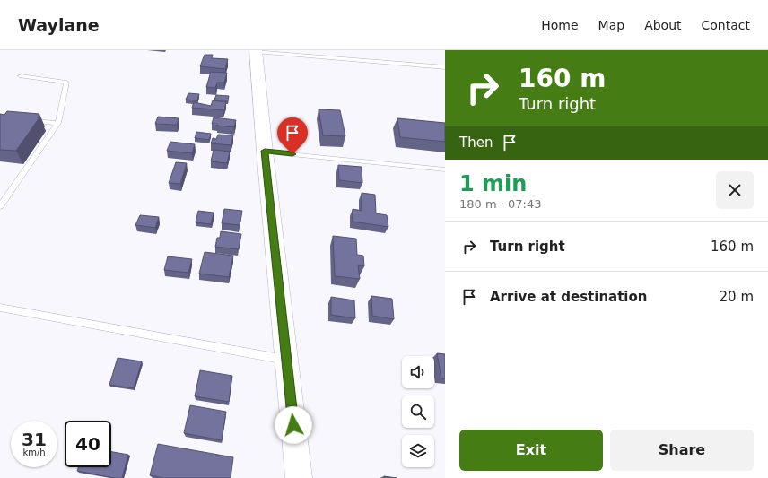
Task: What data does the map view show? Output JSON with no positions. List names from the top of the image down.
{
  "page": {
    "header": "Waylane",
    "nav": [
      "Home",
      "Map",
      "About",
      "Contact"
    ],
    "turn": ["160 m", "Turn right"],
    "then": "Then",
    "heading": ["1 min", "180 m · 07:43"],
    "list": [
      {
        "name": "Turn right",
        "value": "160 m"
      },
      {
        "name": "Arrive at destination",
        "value": "20 m"
      }
    ],
    "speed": "31 km/h",
    "limit": "40",
    "buttons": ["Exit", "Share"]
  }
}
